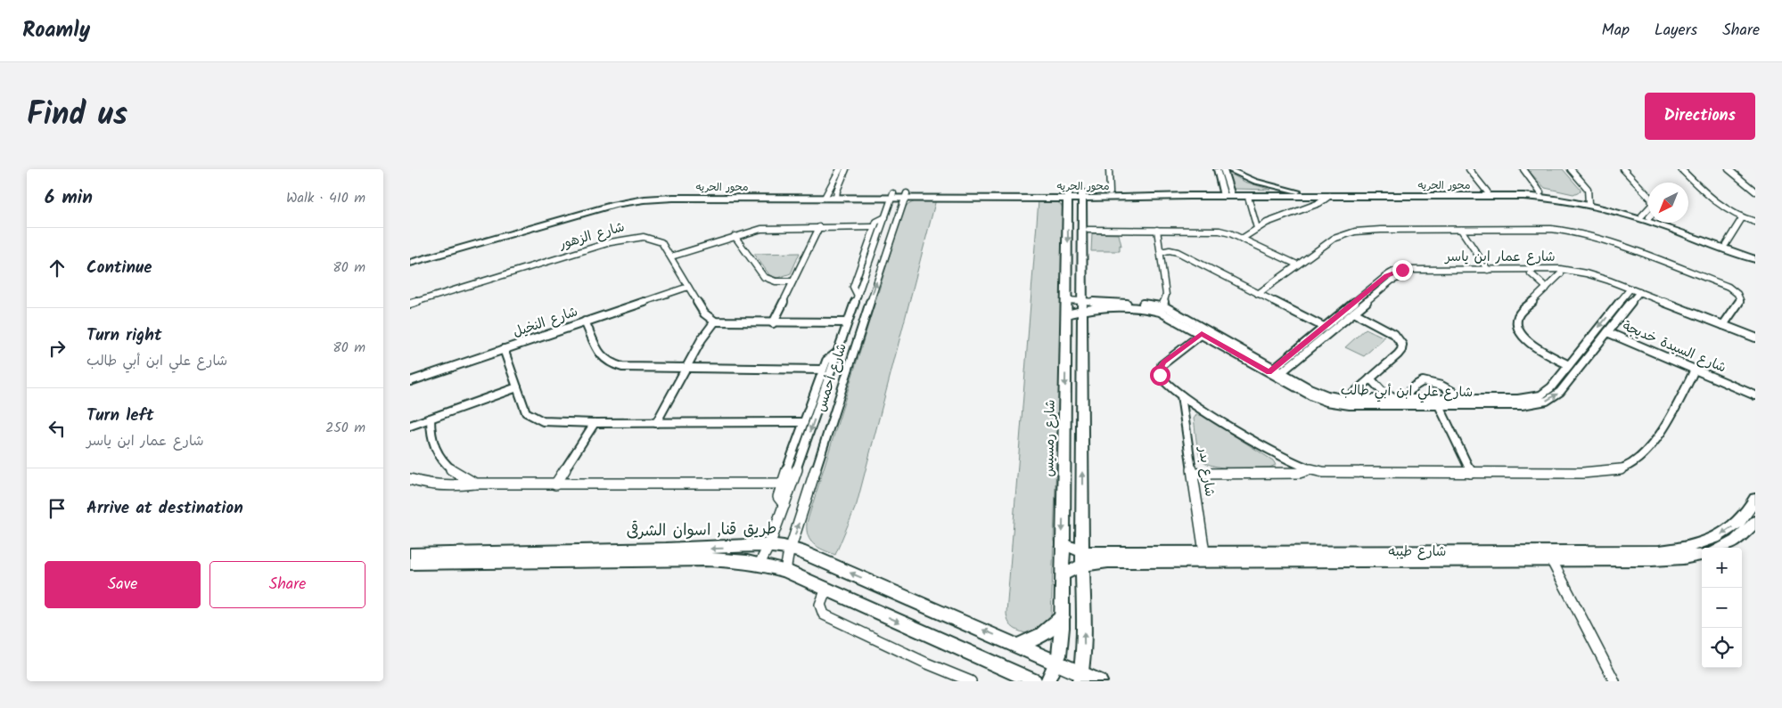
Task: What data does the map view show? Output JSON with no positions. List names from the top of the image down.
{
  "streets": {
    "main road": [
      "محور الحريه",
      "شارع رمسيس",
      "طريق قنا, اسوان الشرقى",
      "شارع طيبه"
    ],
    "street": [
      "شارع الزهور",
      "شارع عمار ابن ياسر",
      "شارع النخيل",
      "شارع السيدة خديجة",
      "شارع أحمس",
      "شارع علي ابن أبي طالب",
      "شارع بدر"
    ]
  },
  "crossings": [
    ["محور الحريه", "شارع أحمس"],
    ["محور الحريه", "شارع رمسيس"],
    ["شارع الزهور", "شارع النخيل"],
    ["شارع عمار ابن ياسر", "شارع علي ابن أبي طالب"],
    ["شارع السيدة خديجة", "شارع علي ابن أبي طالب"],
    ["شارع أحمس", "طريق قنا, اسوان الشرقى"],
    ["شارع علي ابن أبي طالب", "شارع رمسيس"],
    ["شارع رمسيس", "طريق قنا, اسوان الشرقى"],
    ["شارع رمسيس", "شارع طيبه"],
    ["شارع بدر", "شارع طيبه"]
  ],
  "north": "bottom left",
  "page": {
    "header": "Roamly",
    "nav": ["Map", "Layers", "Share"],
    "title": "Find us",
    "buttons": [
      "Directions",
      ["Save", "Share"]
    ],
    "heading": ["6 min", "Walk · 410 m"],
    "list": [
      ["Continue", "80 m"],
      ["Turn right", "شارع علي ابن أبي طالب", "80 m"],
      ["Turn left", "شارع عمار ابن ياسر", "250 m"],
      "Arrive at destination"
    ],
    "map_buttons": ["+", "−"]
  }
}
